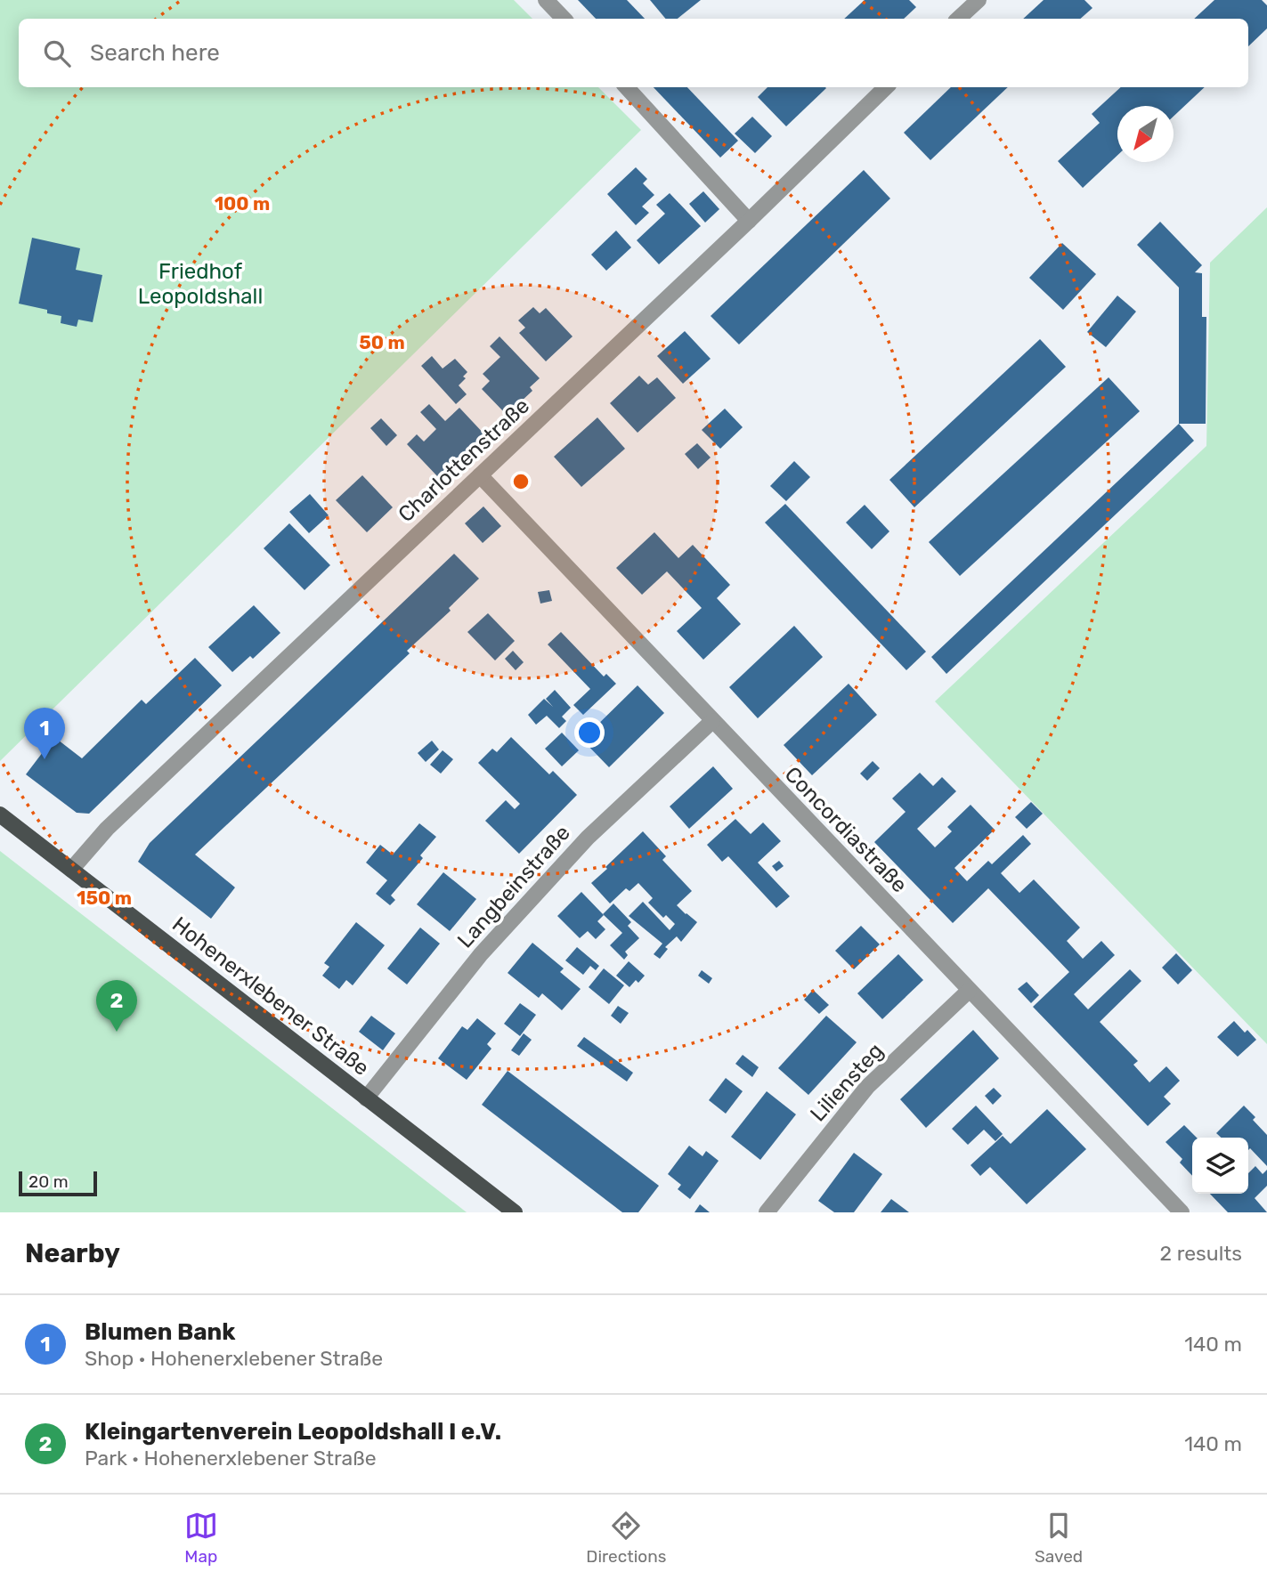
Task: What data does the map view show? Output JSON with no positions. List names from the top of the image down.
{
  "streets": {
    "main road": ["Hohenerxlebener Straße"],
    "street": [
      "Charlottenstraße",
      "Concordiastraße",
      "Langbeinstraße",
      "Liliensteg"
    ]
  },
  "crossings": [
    ["Charlottenstraße", "Concordiastraße"],
    ["Charlottenstraße", "Hohenerxlebener Straße"],
    ["Concordiastraße", "Langbeinstraße"],
    ["Concordiastraße", "Liliensteg"],
    ["Langbeinstraße", "Hohenerxlebener Straße"]
  ],
  "parks": ["Friedhof Leopoldshall"],
  "scale_bar": "20 m",
  "north": "bottom left",
  "page": {
    "search": "Search here",
    "pins": ["1", "2"],
    "scale": "20 m",
    "heading": ["Nearby", "2 results"],
    "list": [
      {
        "mark": "1",
        "name": "Blumen Bank",
        "note": "Shop · Hohenerxlebener Straße",
        "value": "140 m"
      },
      {
        "mark": "2",
        "name": "Kleingartenverein Leopoldshall I e.V.",
        "note": "Park · Hohenerxlebener Straße",
        "value": "140 m"
      }
    ],
    "nav": ["Map", "Directions", "Saved"]
  },
  "rings": ["100 m", "50 m", "150 m"]
}
